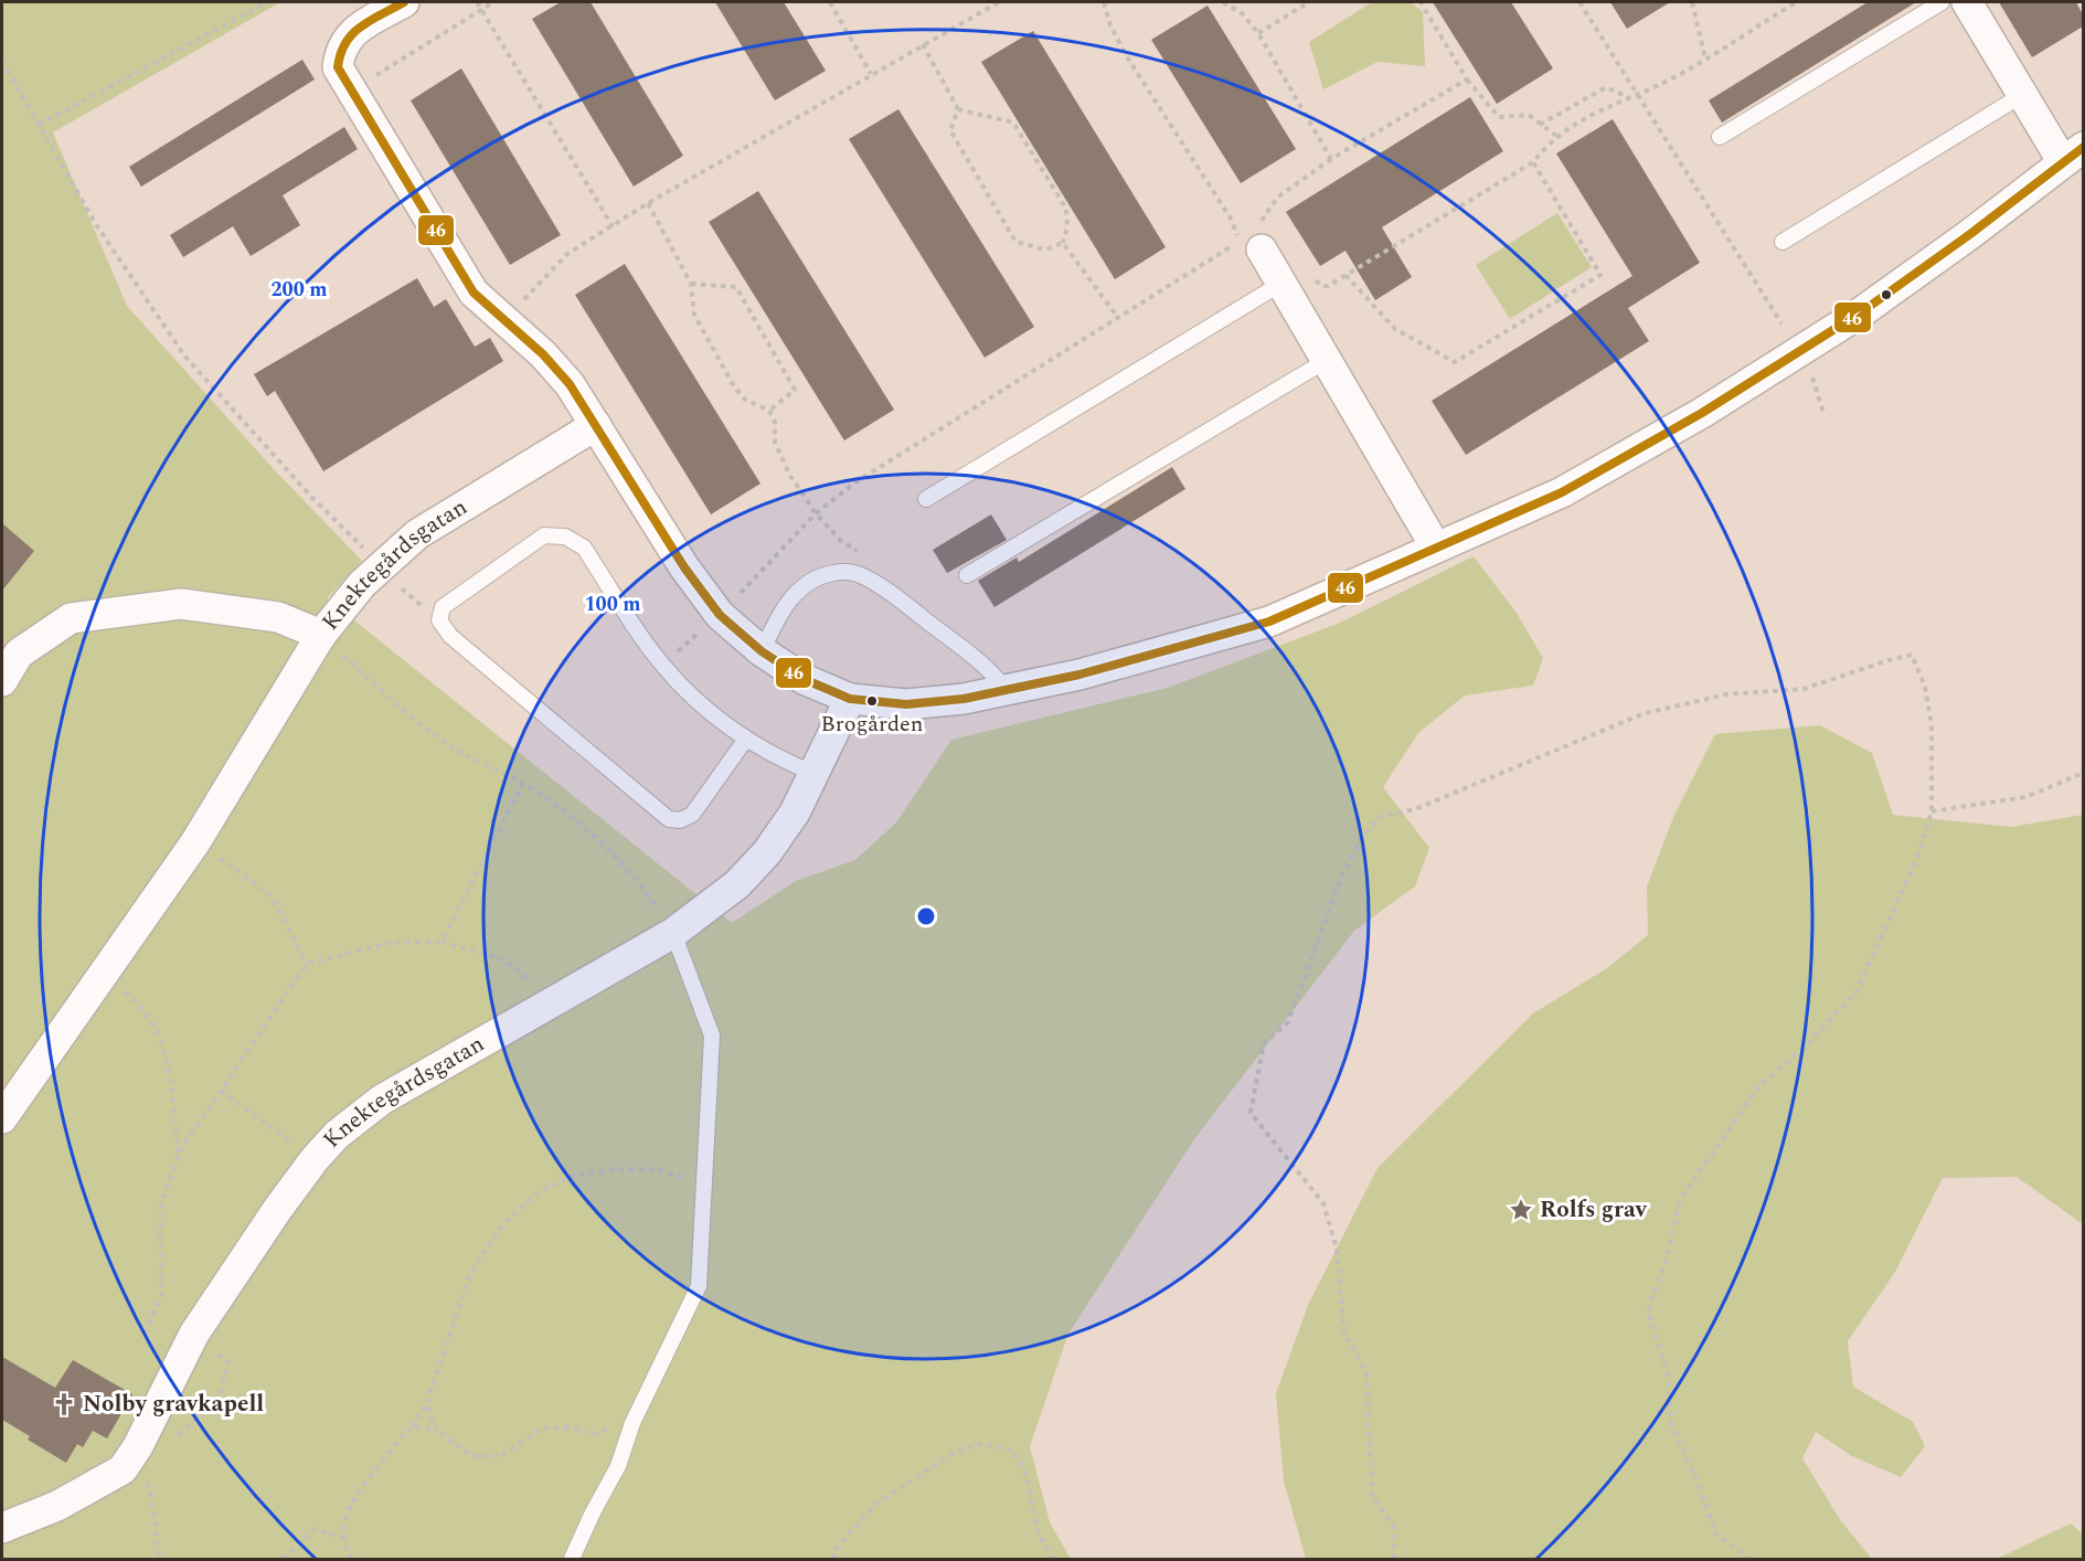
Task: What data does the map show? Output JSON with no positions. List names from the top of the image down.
{
  "streets": {
    "street": ["Knektegårdsgatan"]
  },
  "places": {
    "other": ["Brogården"],
    "place": ["Rolfs grav"],
    "church": ["Nolby gravkapell"]
  },
  "lines": ["transit line 46"],
  "rings": ["200 m", "100 m"]
}
